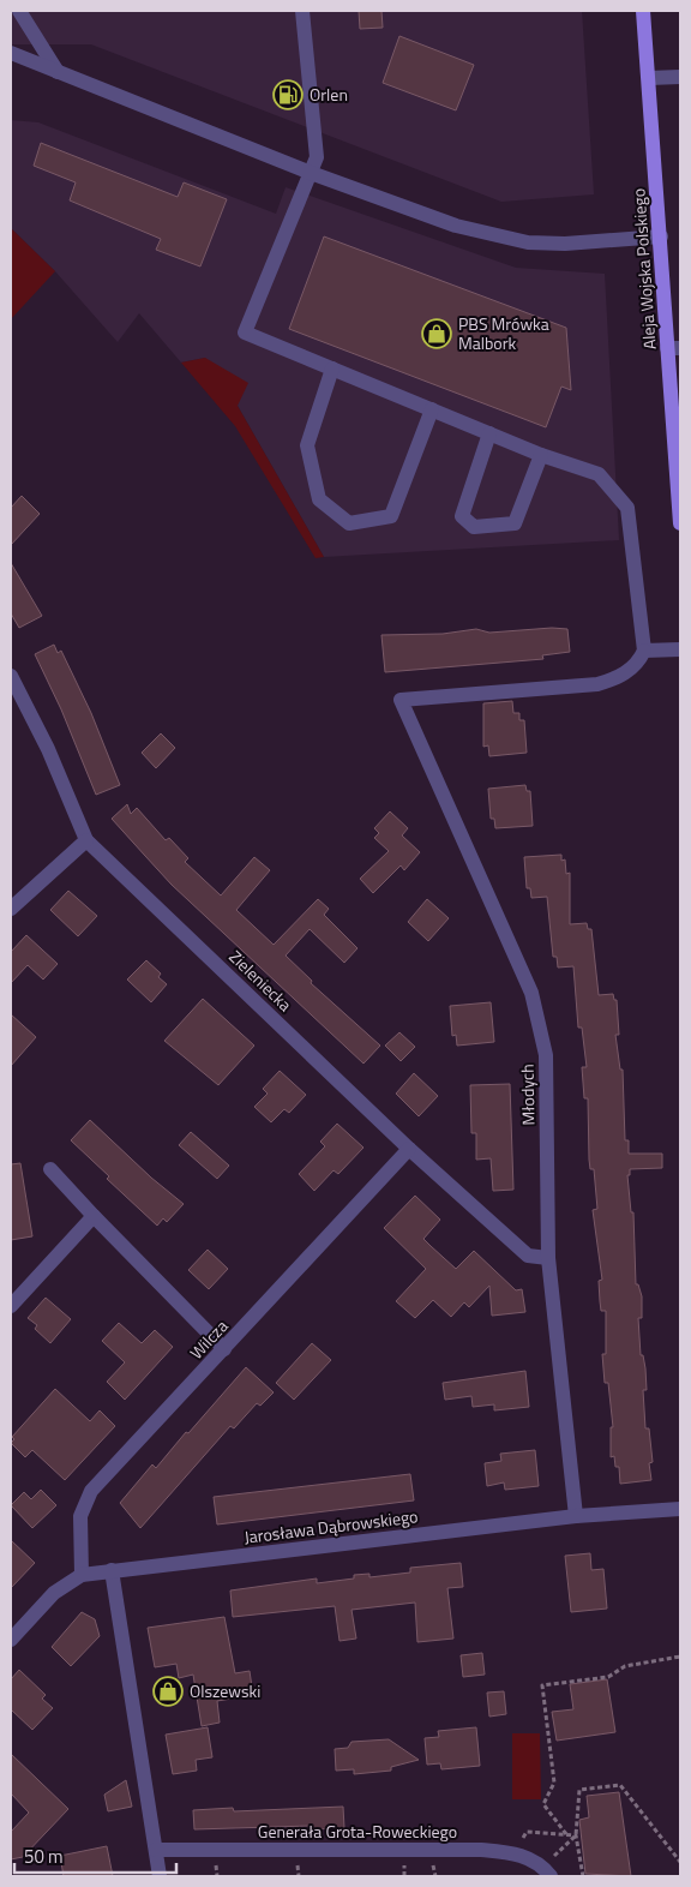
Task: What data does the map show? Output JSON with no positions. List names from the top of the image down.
{
  "streets": {
    "main road": ["Aleja Wojska Polskiego"],
    "street": [
      "Zieleniecka",
      "Młodych",
      "Wilcza",
      "Jarosława Dąbrowskiego",
      "Generała Grota-Roweckiego"
    ]
  },
  "crossings": [
    ["Zieleniecka", "Młodych"],
    ["Zieleniecka", "Wilcza"],
    ["Młodych", "Jarosława Dąbrowskiego"],
    ["Wilcza", "Jarosława Dąbrowskiego"]
  ],
  "places": {
    "fuel station": ["Orlen"],
    "shop": ["PBS Mrówka Malbork", "Olszewski"]
  },
  "scale_bar": "50 m"
}
